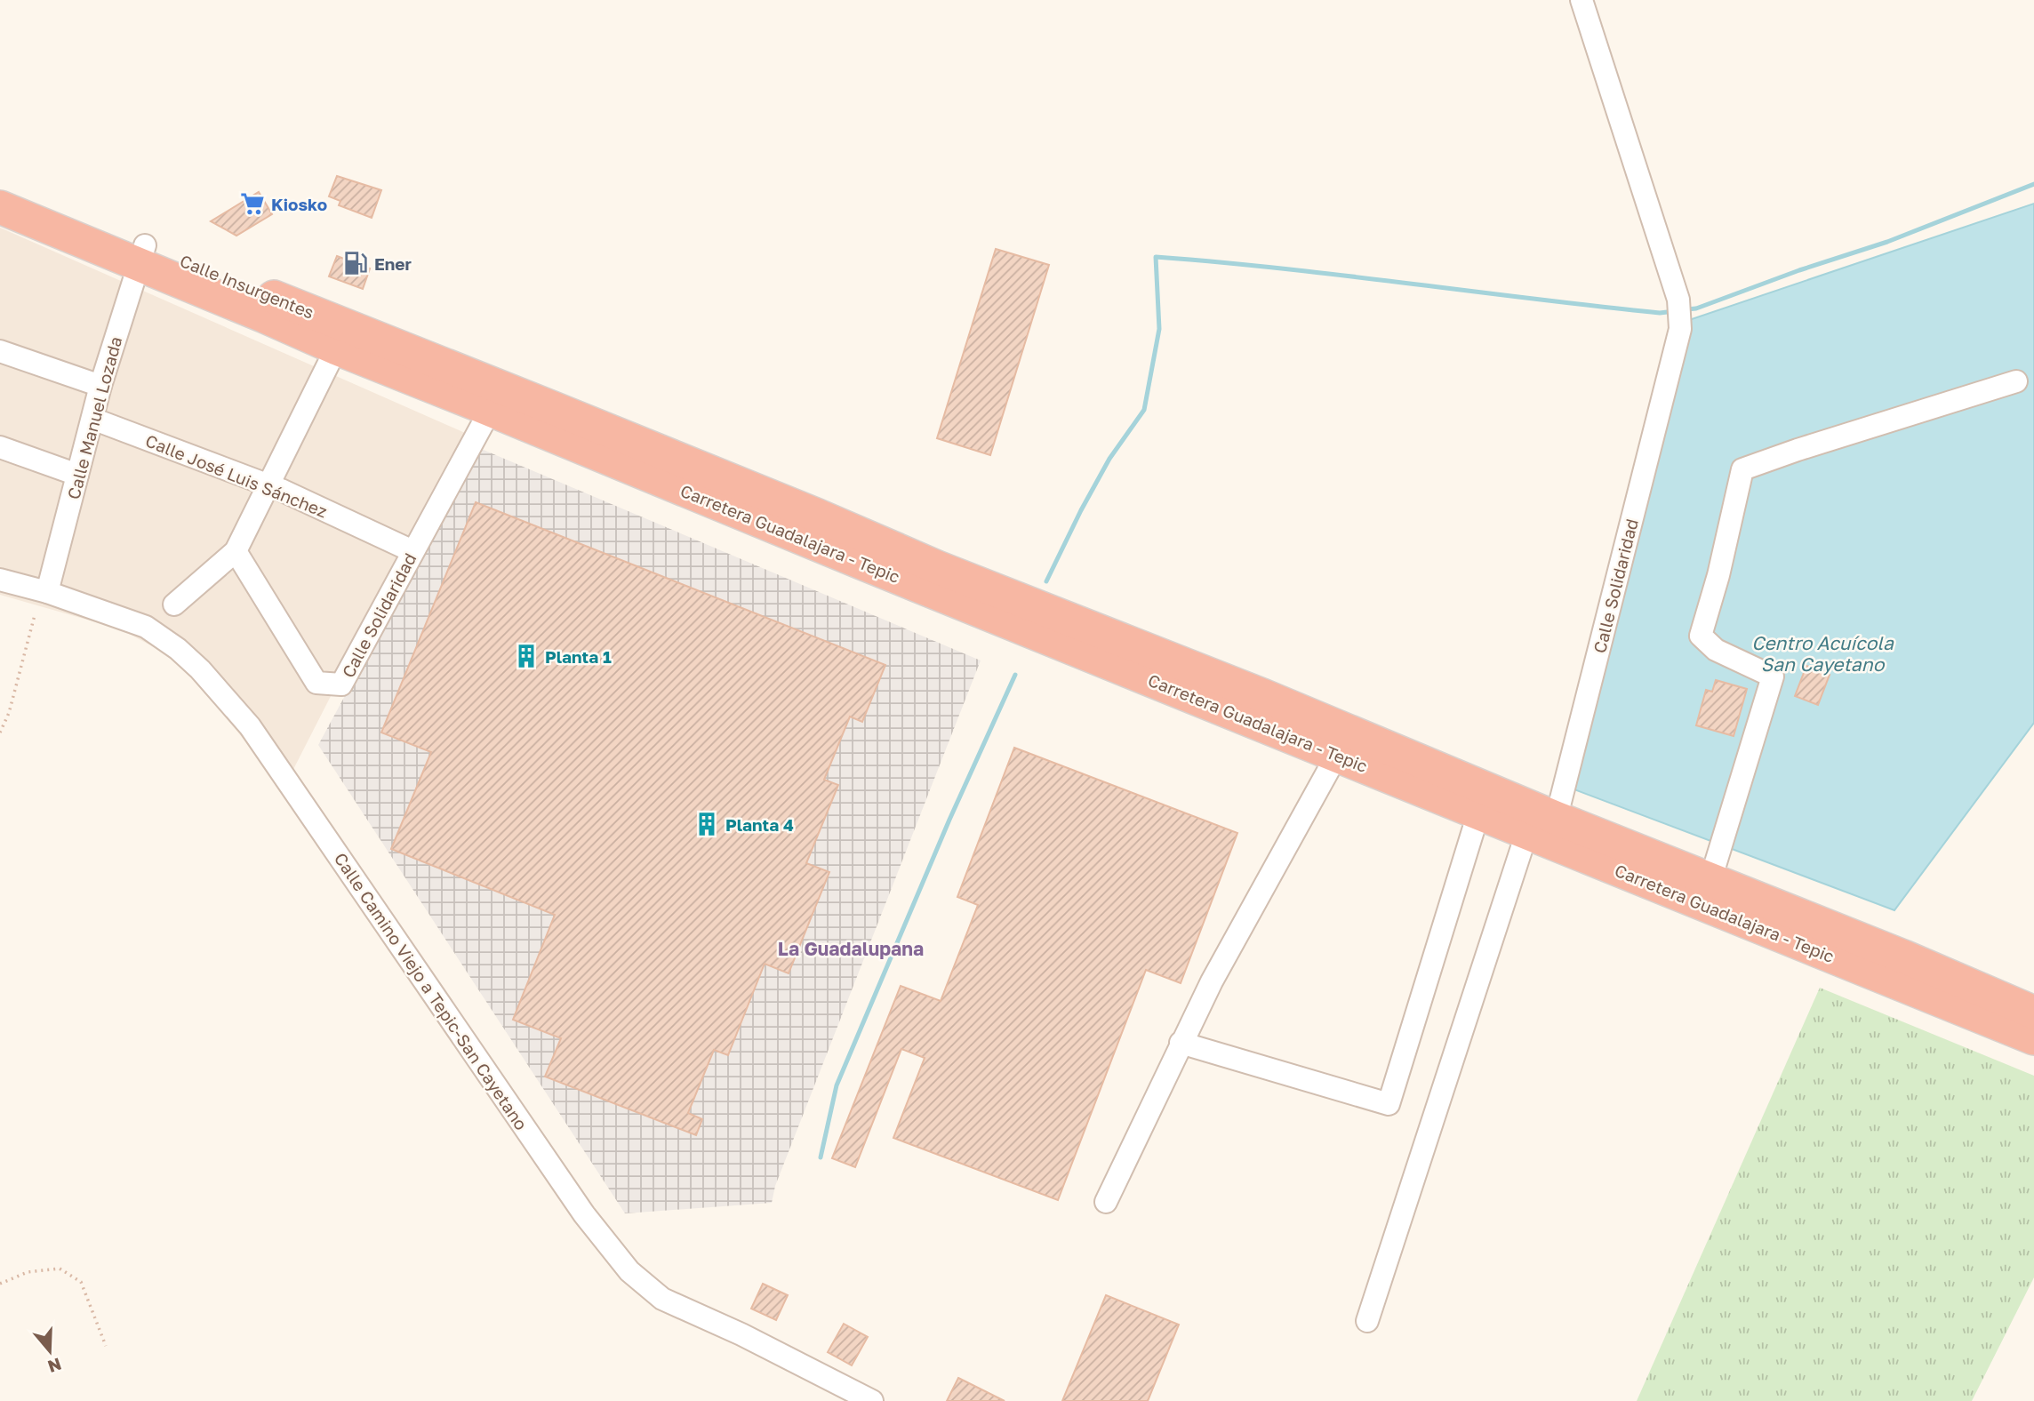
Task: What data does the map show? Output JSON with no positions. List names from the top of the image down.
{
  "streets": {
    "highway": ["Calle Insurgentes", "Carretera Guadalajara - Tepic"],
    "street": [
      "Calle Manuel Lozada",
      "Calle José Luis Sánchez",
      "Calle Solidaridad",
      "Calle Camino Viejo a Tepic-San Cayetano"
    ]
  },
  "crossings": [
    ["Calle Insurgentes", "Calle Manuel Lozada"],
    ["Calle Insurgentes", "Carretera Guadalajara - Tepic"],
    ["Calle Insurgentes", "Calle Solidaridad"],
    ["Calle Manuel Lozada", "Calle José Luis Sánchez"],
    ["Calle Manuel Lozada", "Calle Camino Viejo a Tepic-San Cayetano"],
    ["Calle José Luis Sánchez", "Calle Solidaridad"],
    ["Carretera Guadalajara - Tepic", "Calle Solidaridad"]
  ],
  "districts": ["La Guadalupana"],
  "water": ["Centro Acuícola San Cayetano"],
  "places": {
    "supermarket": ["Kiosko"],
    "fuel station": ["Ener"],
    "building": ["Planta 1", "Planta 4"]
  },
  "north": "bottom"
}
